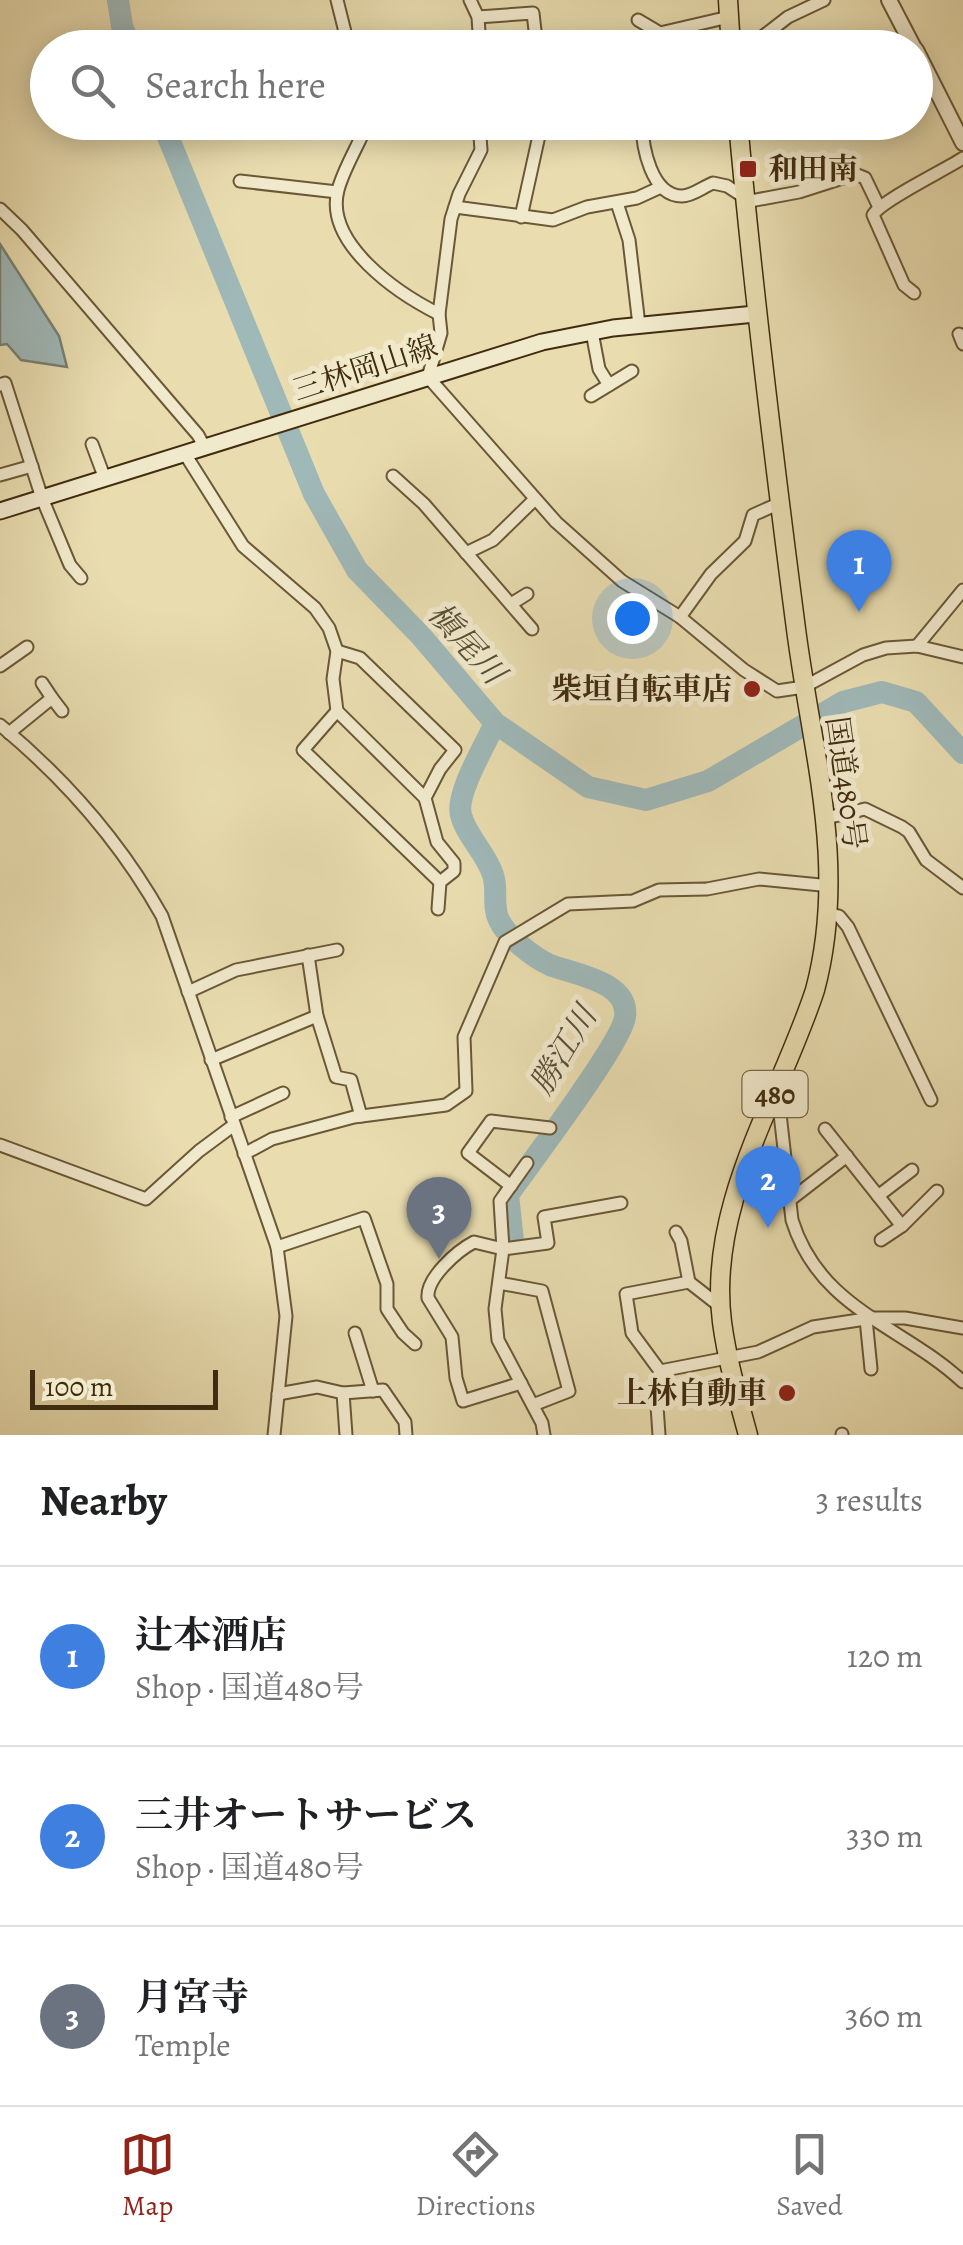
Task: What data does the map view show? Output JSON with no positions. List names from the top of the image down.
{
  "streets": {
    "highway": ["国道480号", "480"],
    "main road": ["三林岡山線"]
  },
  "crossings": [
    ["三林岡山線", "国道480号"]
  ],
  "water": ["槇尾川", "勝江川"],
  "places": {
    "transit": ["和田南"],
    "other": ["柴垣自転車店", "上林自動車"]
  },
  "scale_bar": "100 m",
  "page": {
    "search": "Search here",
    "pins": ["1", "2", "3"],
    "scale": "100 m",
    "heading": ["Nearby", "3 results"],
    "list": [
      {
        "mark": "1",
        "name": "辻本酒店",
        "note": "Shop · 国道480号",
        "value": "120 m"
      },
      {
        "mark": "2",
        "name": "三井オートサービス",
        "note": "Shop · 国道480号",
        "value": "330 m"
      },
      {
        "mark": "3",
        "name": "月宮寺",
        "note": "Temple",
        "value": "360 m"
      }
    ],
    "nav": ["Map", "Directions", "Saved"]
  }
}
